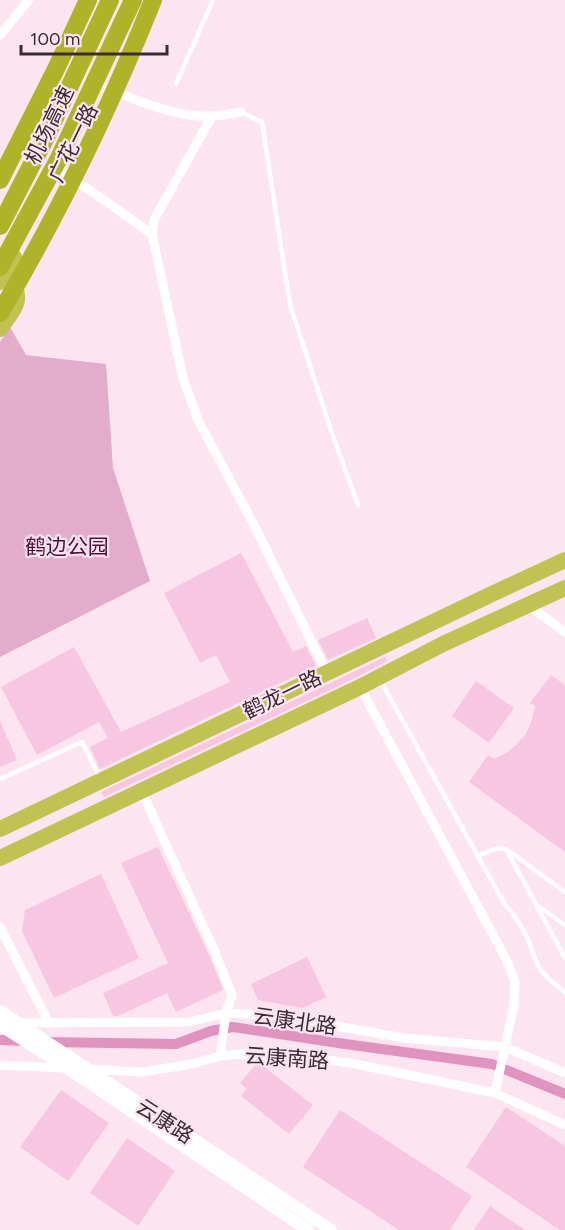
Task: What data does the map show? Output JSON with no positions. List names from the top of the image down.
{
  "streets": {
    "highway": ["机场高速", "广花一路", "鹤龙一路"],
    "street": ["云康北路", "云康南路", "云康路"]
  },
  "crossings": [
    ["机场高速", "广花一路"],
    ["云康北路", "云康路"],
    ["云康南路", "云康路"]
  ],
  "parks": ["鹤边公园"],
  "scale_bar": "100 m"
}
